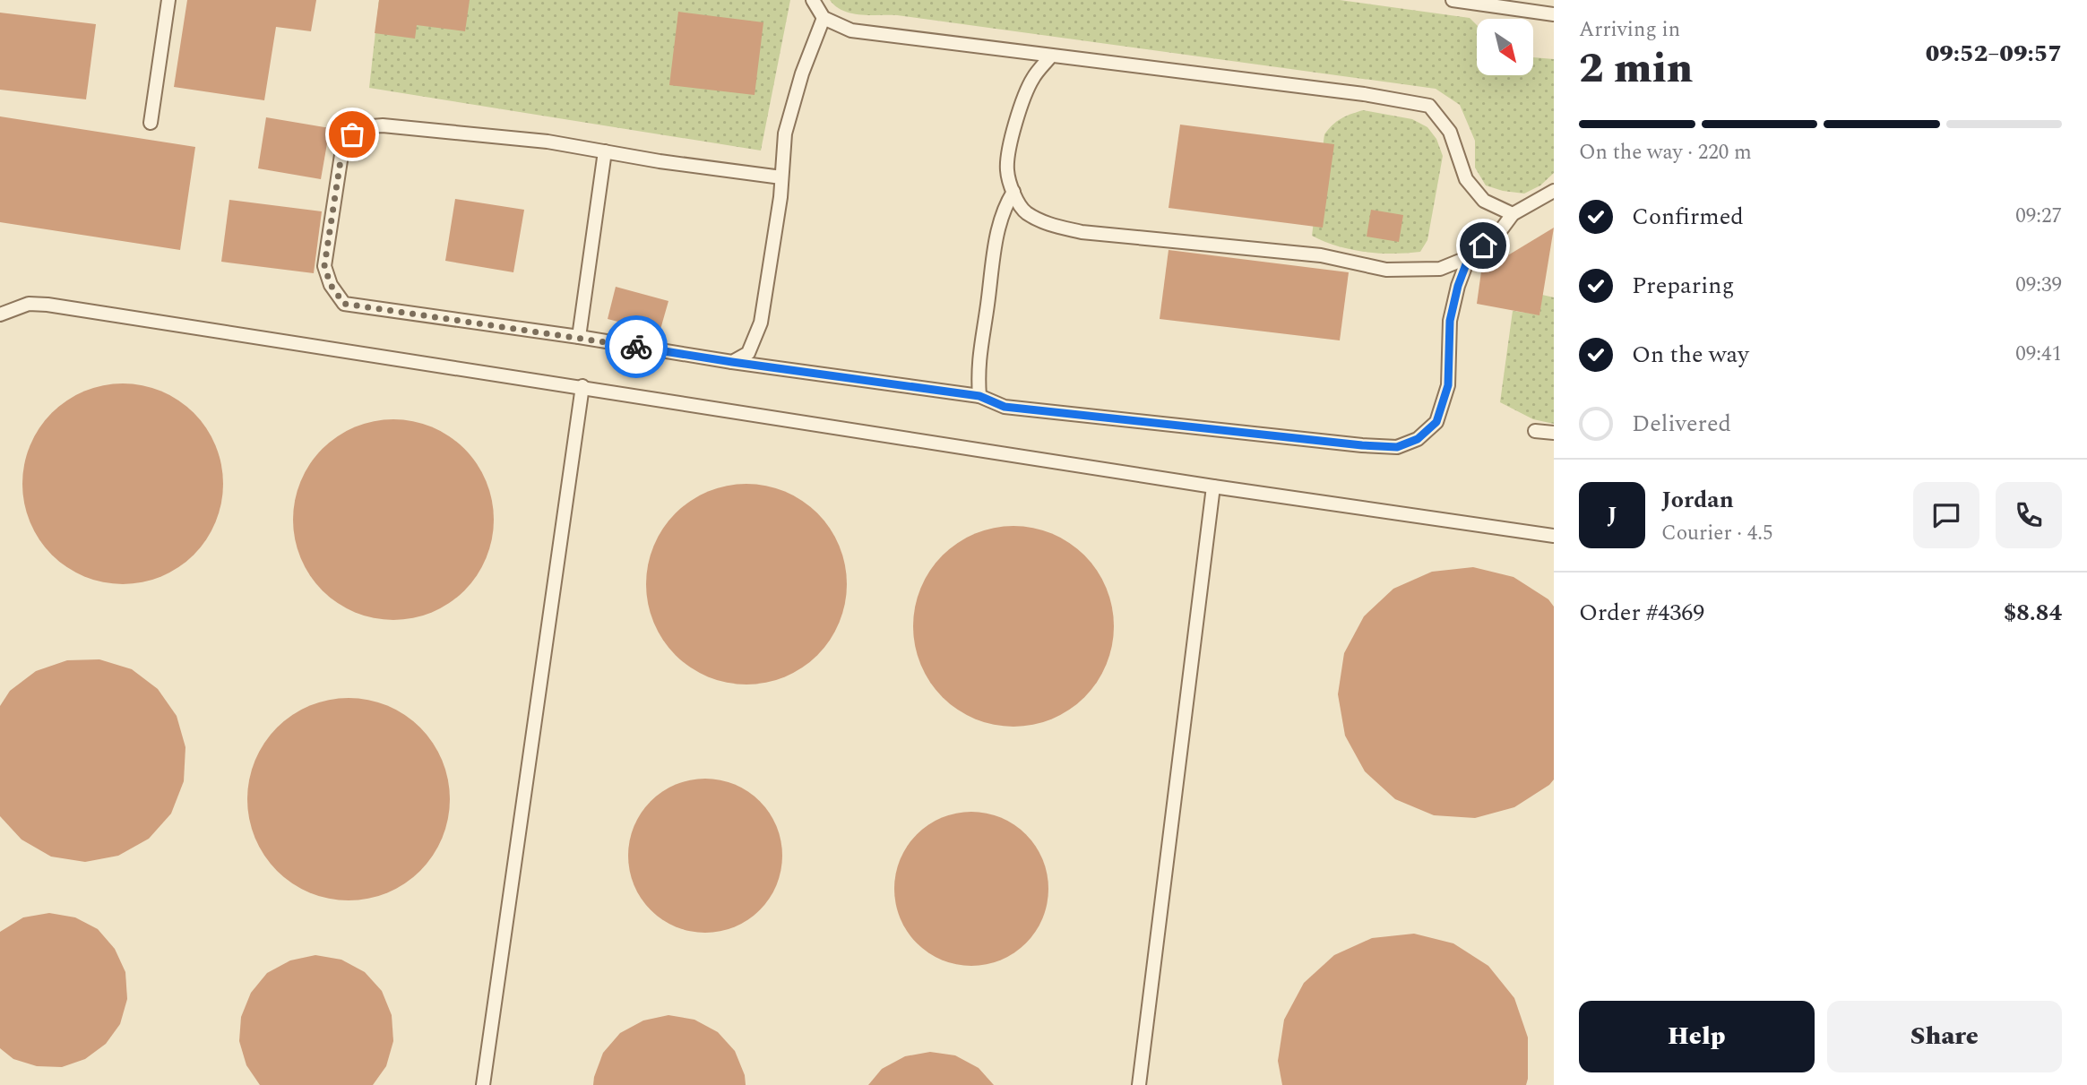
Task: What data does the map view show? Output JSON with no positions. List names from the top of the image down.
{
  "north": "bottom right",
  "page": {
    "heading": ["2 min", "Arriving in", "09:52–09:57"],
    "panel": [
      "Jordan",
      "Courier · 4.5",
      "Order #4369",
      "$8.84"
    ],
    "bar": "On the way · 220 m",
    "list": [
      ["Confirmed", "09:27"],
      ["Preparing", "09:39"],
      ["On the way", "09:41"],
      "Delivered"
    ],
    "round": "J",
    "buttons": ["Help", "Share"]
  }
}
